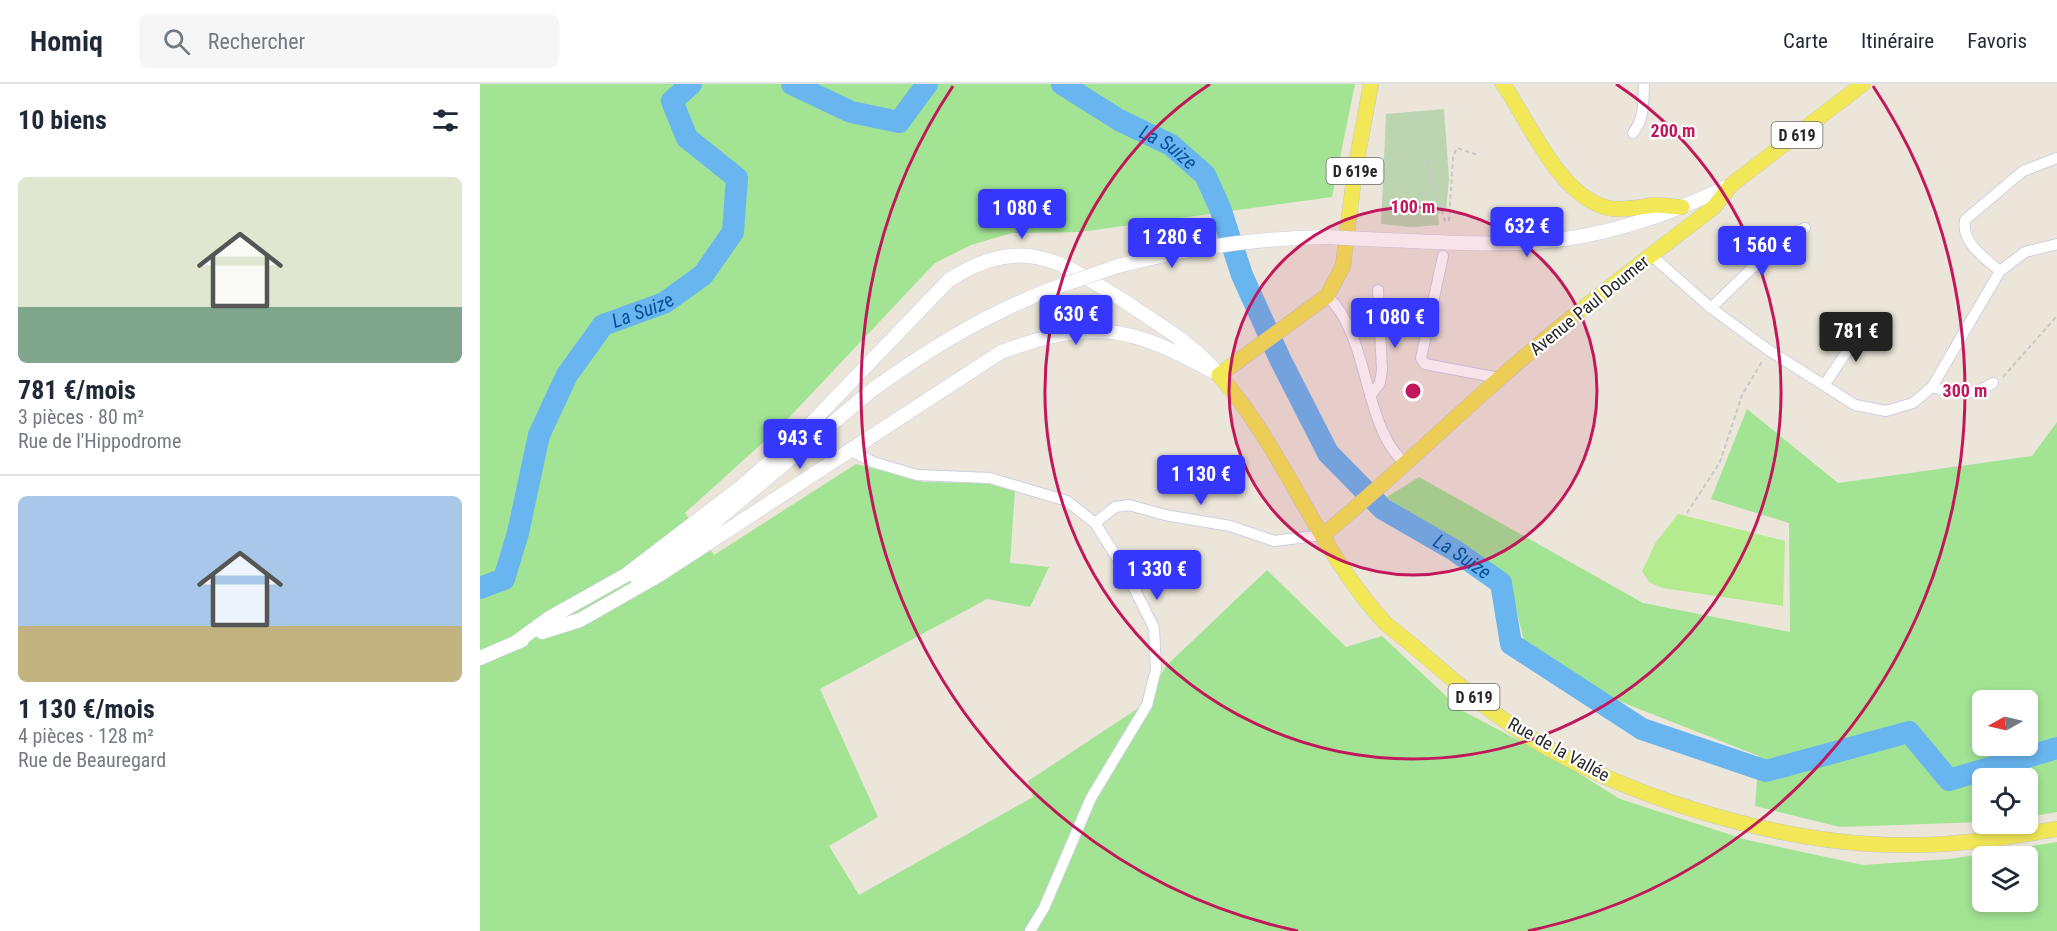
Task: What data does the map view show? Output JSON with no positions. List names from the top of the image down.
{
  "streets": {
    "main road": [
      "D 619",
      "D 619e",
      "Avenue Paul Doumer",
      "Rue de la Vallée"
    ]
  },
  "crossings": [
    ["D 619e", "Rue de la Vallée"],
    ["Avenue Paul Doumer", "Rue de la Vallée"]
  ],
  "water": ["La Suize"],
  "north": "left",
  "page": {
    "header": "Homiq",
    "search": "Rechercher",
    "nav": ["Carte", "Itinéraire", "Favoris"],
    "heading": "10 biens",
    "list": [
      {
        "name": "781 €/mois",
        "note": "3 pièces · 80 m² · Rue de l'Hippodrome"
      },
      {
        "name": "1 130 €/mois",
        "note": "4 pièces · 128 m² · Rue de Beauregard"
      }
    ],
    "price": [
      "1 080 €",
      "632 €",
      "1 280 €",
      "1 560 €",
      "630 €",
      "1 080 €",
      "781 €",
      "943 €",
      "1 130 €",
      "1 330 €"
    ]
  },
  "rings": ["200 m", "100 m", "300 m"]
}
